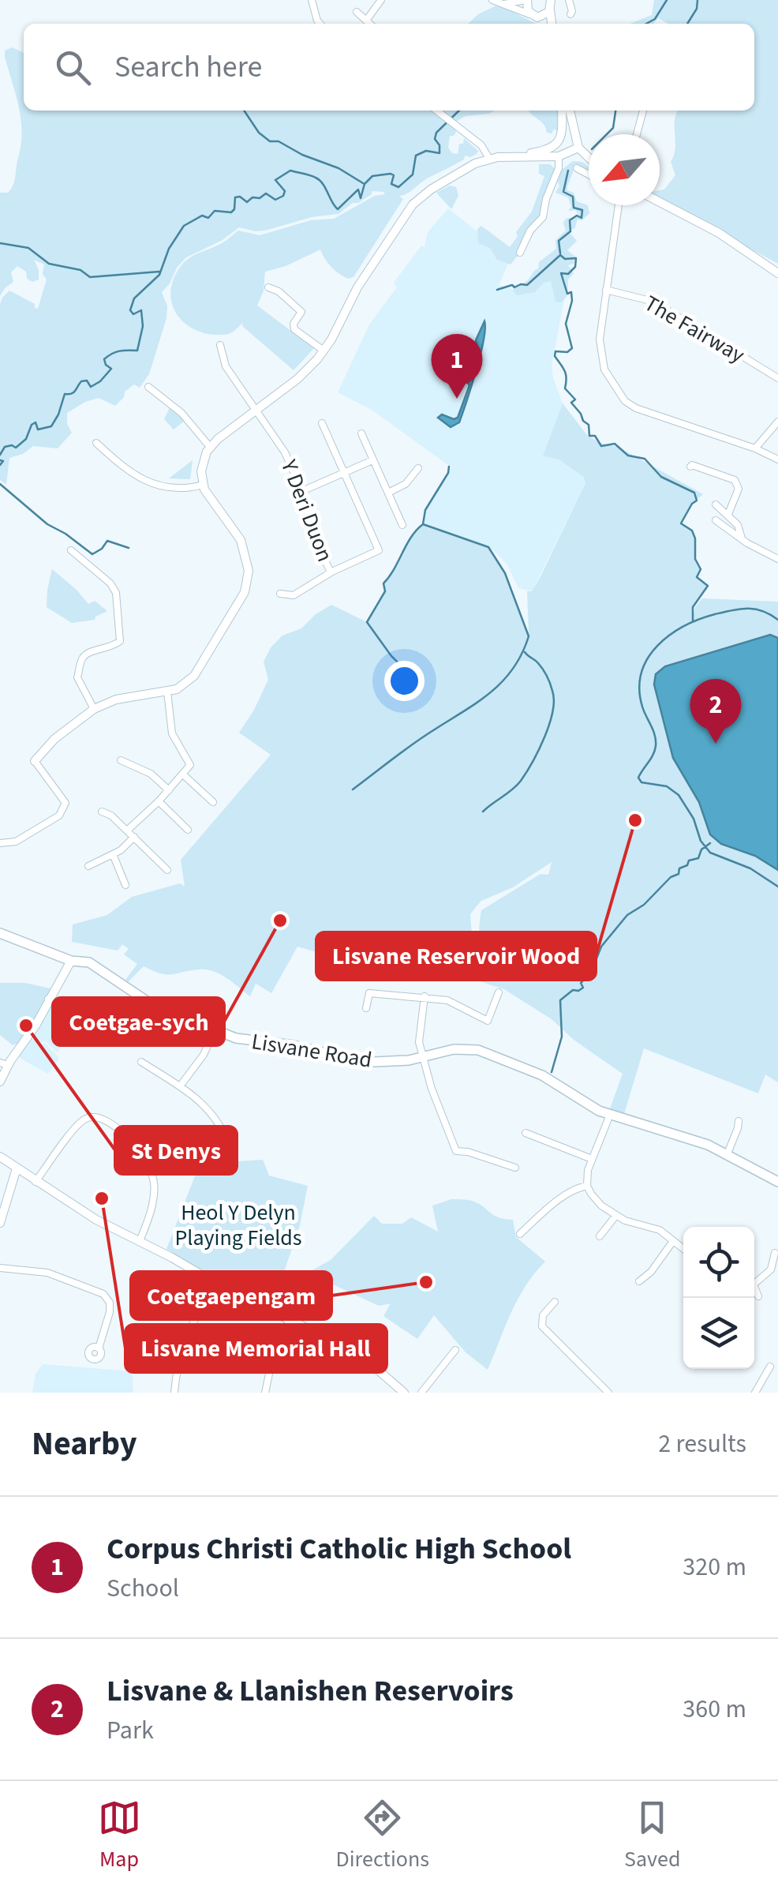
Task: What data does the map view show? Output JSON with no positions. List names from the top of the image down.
{
  "streets": {
    "main road": ["Lisvane Road"],
    "street": ["The Fairway", "Y Deri Duon"]
  },
  "parks": ["Heol Y Delyn Playing Fields"],
  "places": [
    "Lisvane Reservoir Wood",
    "Coetgae-sych",
    "St Denys",
    "Lisvane Memorial Hall",
    "Coetgaepengam"
  ],
  "north": "bottom left",
  "page": {
    "search": "Search here",
    "pins": ["1", "2"],
    "heading": ["Nearby", "2 results"],
    "list": [
      {
        "mark": "1",
        "name": "Corpus Christi Catholic High School",
        "note": "School",
        "value": "320 m"
      },
      {
        "mark": "2",
        "name": "Lisvane & Llanishen Reservoirs",
        "note": "Park",
        "value": "360 m"
      }
    ],
    "nav": ["Map", "Directions", "Saved"]
  }
}
